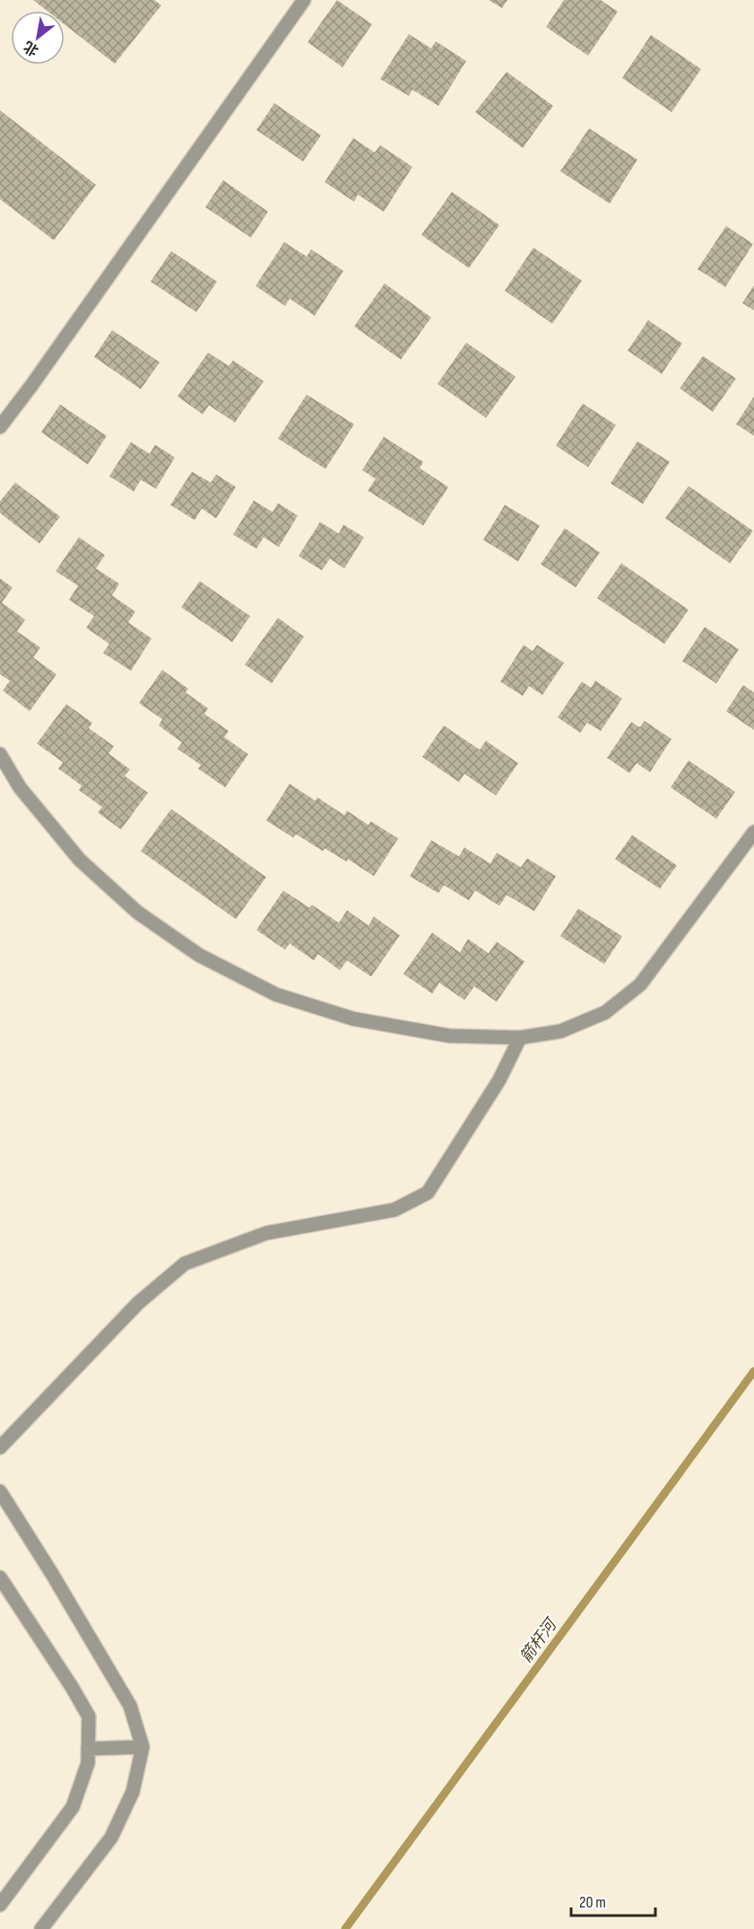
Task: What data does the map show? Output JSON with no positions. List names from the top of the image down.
{
  "water": ["箭杆河"],
  "scale_bar": "20 m",
  "north": "bottom left"
}
